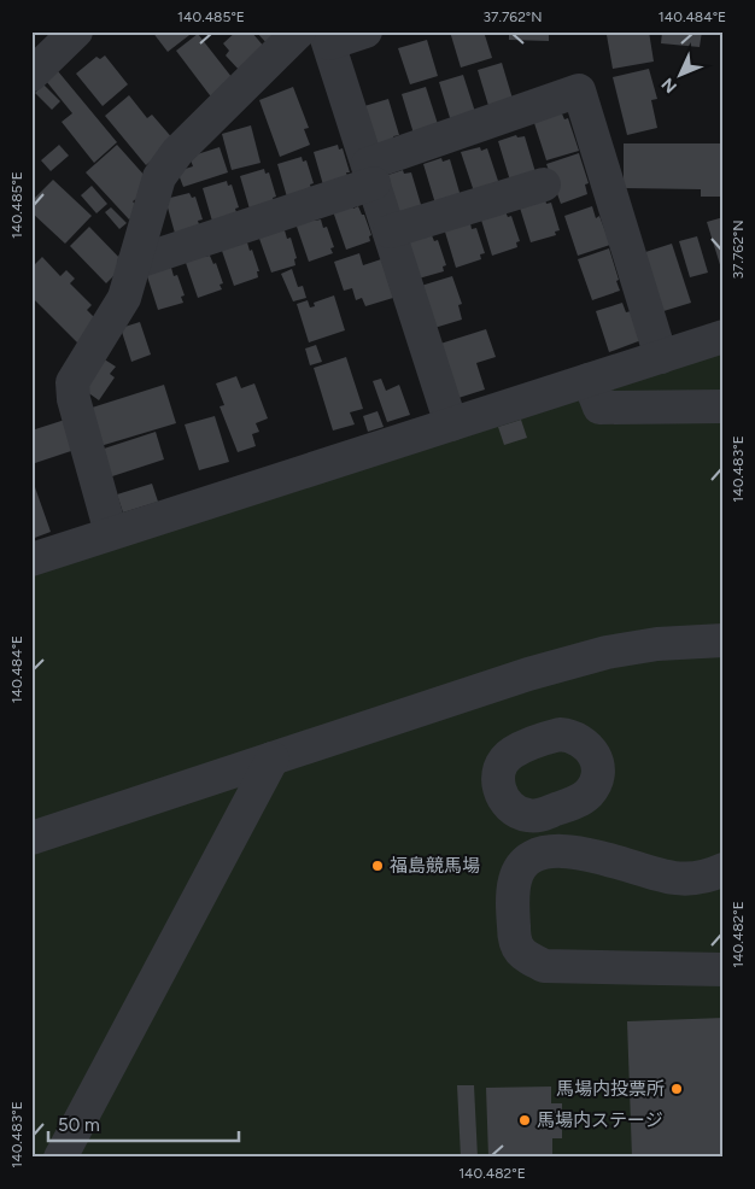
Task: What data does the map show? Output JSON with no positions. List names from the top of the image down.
{
  "places": ["福島競馬場", "馬場内投票所", "馬場内ステージ"],
  "scale_bar": "50 m",
  "north": "bottom left",
  "coordinates": [
    "140.485°E",
    "37.762°N",
    "140.484°E",
    "140.483°E",
    "140.482°E"
  ]
}
